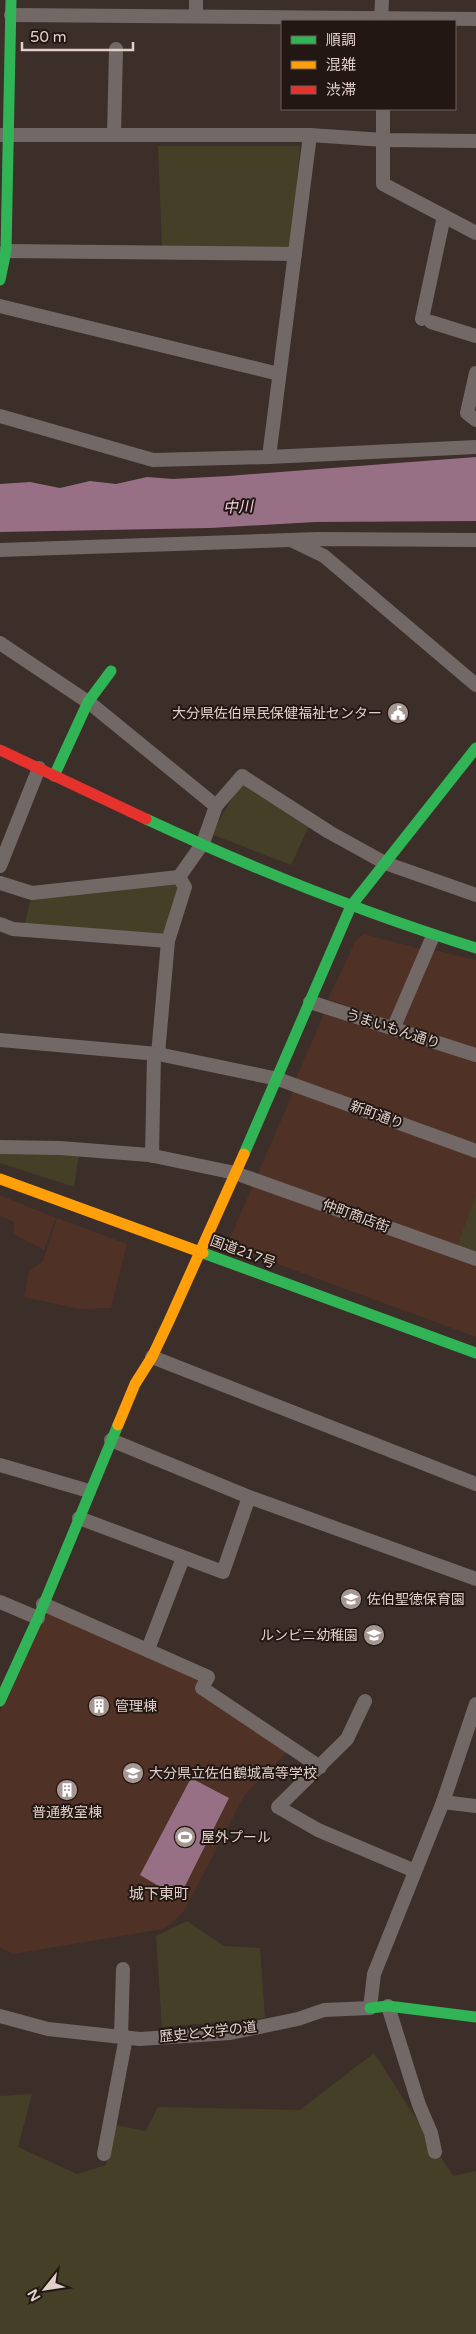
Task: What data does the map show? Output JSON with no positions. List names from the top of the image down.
{
  "streets": {
    "main road": ["国道217号", "歴史と文学の道"],
    "street": ["うまいもん通り", "新町通り", "仲町商店街"]
  },
  "districts": ["城下東町"],
  "water": ["中川"],
  "places": {
    "public building": ["大分県佐伯県民保健福祉センター"],
    "school or university": ["佐伯聖徳保育園", "ルンビニ幼稚園", "大分県立佐伯鶴城高等学校"],
    "building": ["管理棟", "普通教室棟"],
    "sports": ["屋外プール"]
  },
  "legend": ["順調", "混雑", "渋滞"],
  "scale_bar": "50 m",
  "north": "bottom left"
}
